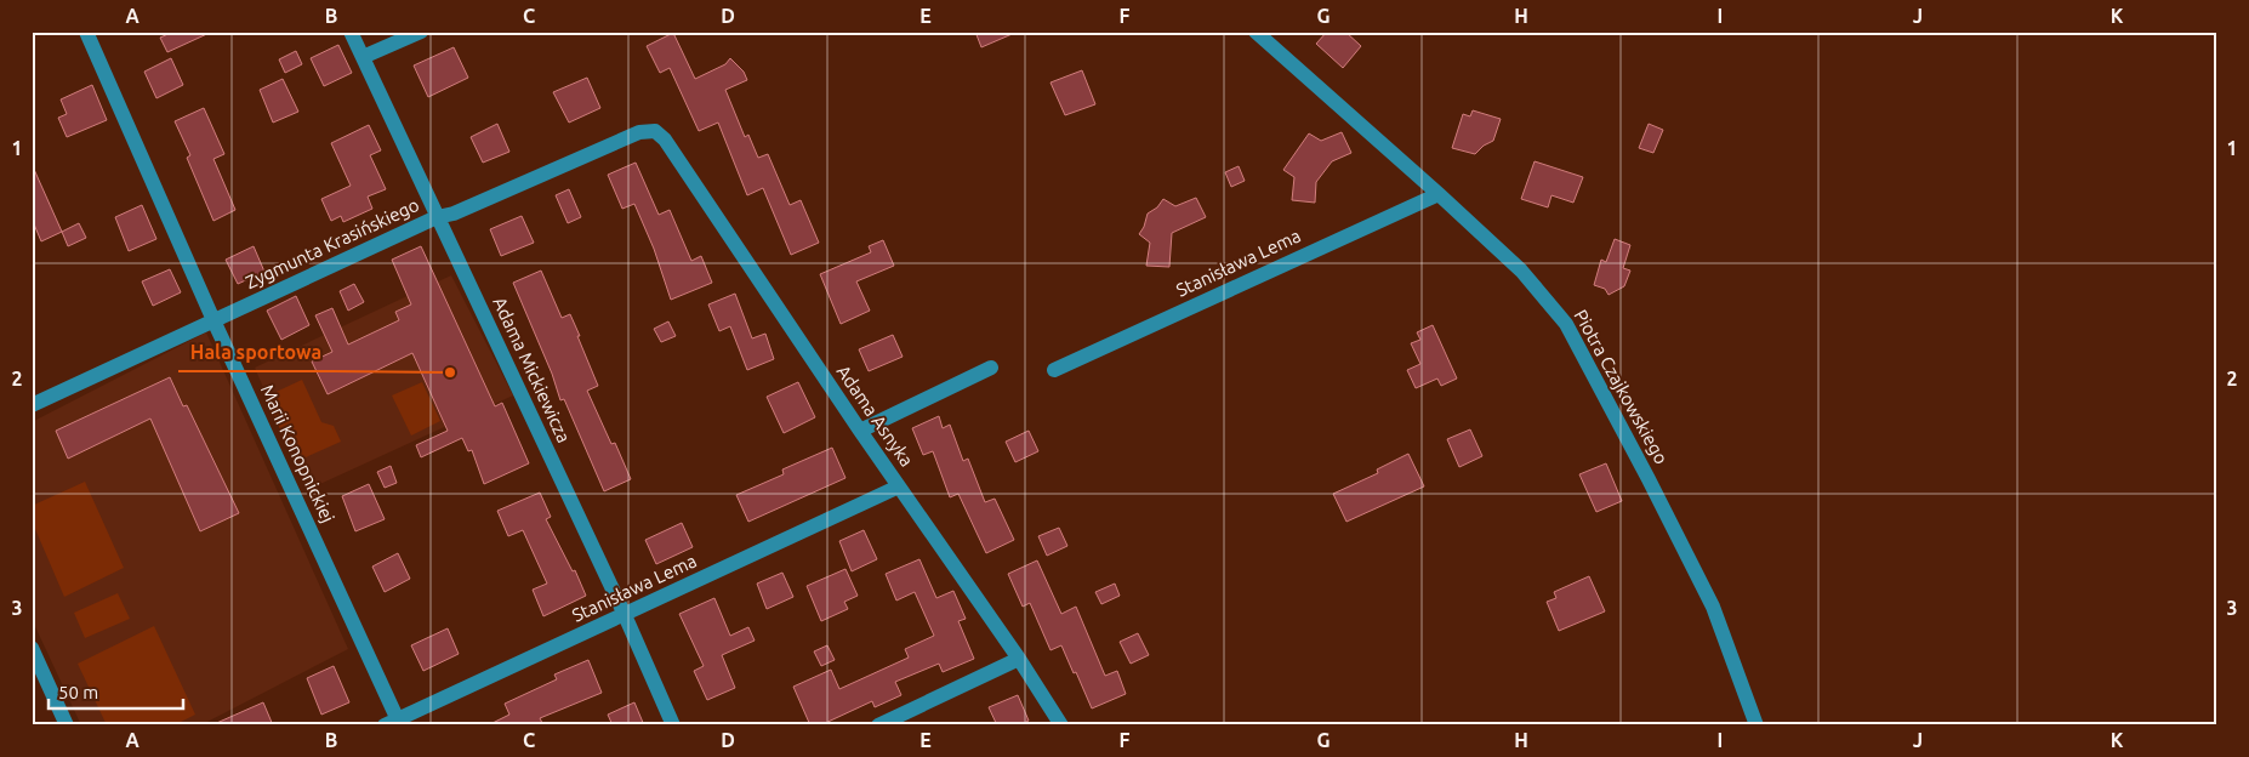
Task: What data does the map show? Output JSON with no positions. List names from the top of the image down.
{
  "streets": {
    "street": [
      "Zygmunta Krasińskiego",
      "Stanisława Lema",
      "Adama Mickiewicza",
      "Piotra Czajkowskiego",
      "Adama Asnyka",
      "Marii Konopnickiej"
    ]
  },
  "crossings": [
    ["Zygmunta Krasińskiego", "Adama Mickiewicza"],
    ["Zygmunta Krasińskiego", "Adama Asnyka"],
    ["Zygmunta Krasińskiego", "Marii Konopnickiej"],
    ["Stanisława Lema", "Adama Mickiewicza"],
    ["Stanisława Lema", "Piotra Czajkowskiego"],
    ["Stanisława Lema", "Adama Asnyka"],
    ["Stanisława Lema", "Marii Konopnickiej"]
  ],
  "places": ["Hala sportowa"],
  "scale_bar": "50 m",
  "grid": {
    "columns": [
      "A",
      "B",
      "C",
      "D",
      "E",
      "F",
      "G",
      "H",
      "I",
      "J",
      "K"
    ],
    "rows": ["1", "2", "3"]
  }
}
